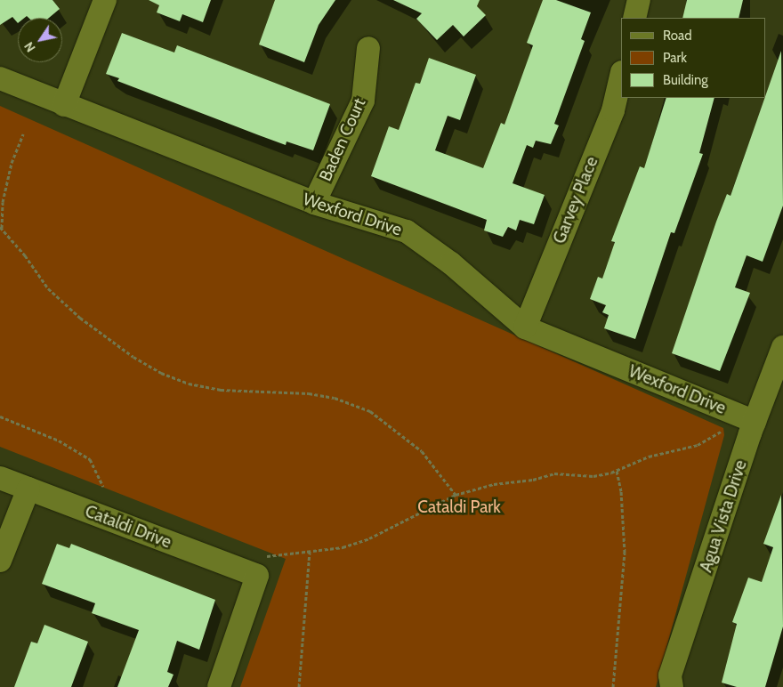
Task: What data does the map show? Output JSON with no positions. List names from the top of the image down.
{
  "streets": {
    "street": [
      "Baden Court",
      "Garvey Place",
      "Wexford Drive",
      "Agua Vista Drive",
      "Cataldi Drive"
    ]
  },
  "crossings": [
    ["Baden Court", "Wexford Drive"],
    ["Garvey Place", "Wexford Drive"],
    ["Wexford Drive", "Agua Vista Drive"]
  ],
  "parks": ["Cataldi Park"],
  "legend": ["Road", "Park", "Building"],
  "north": "bottom left"
}
